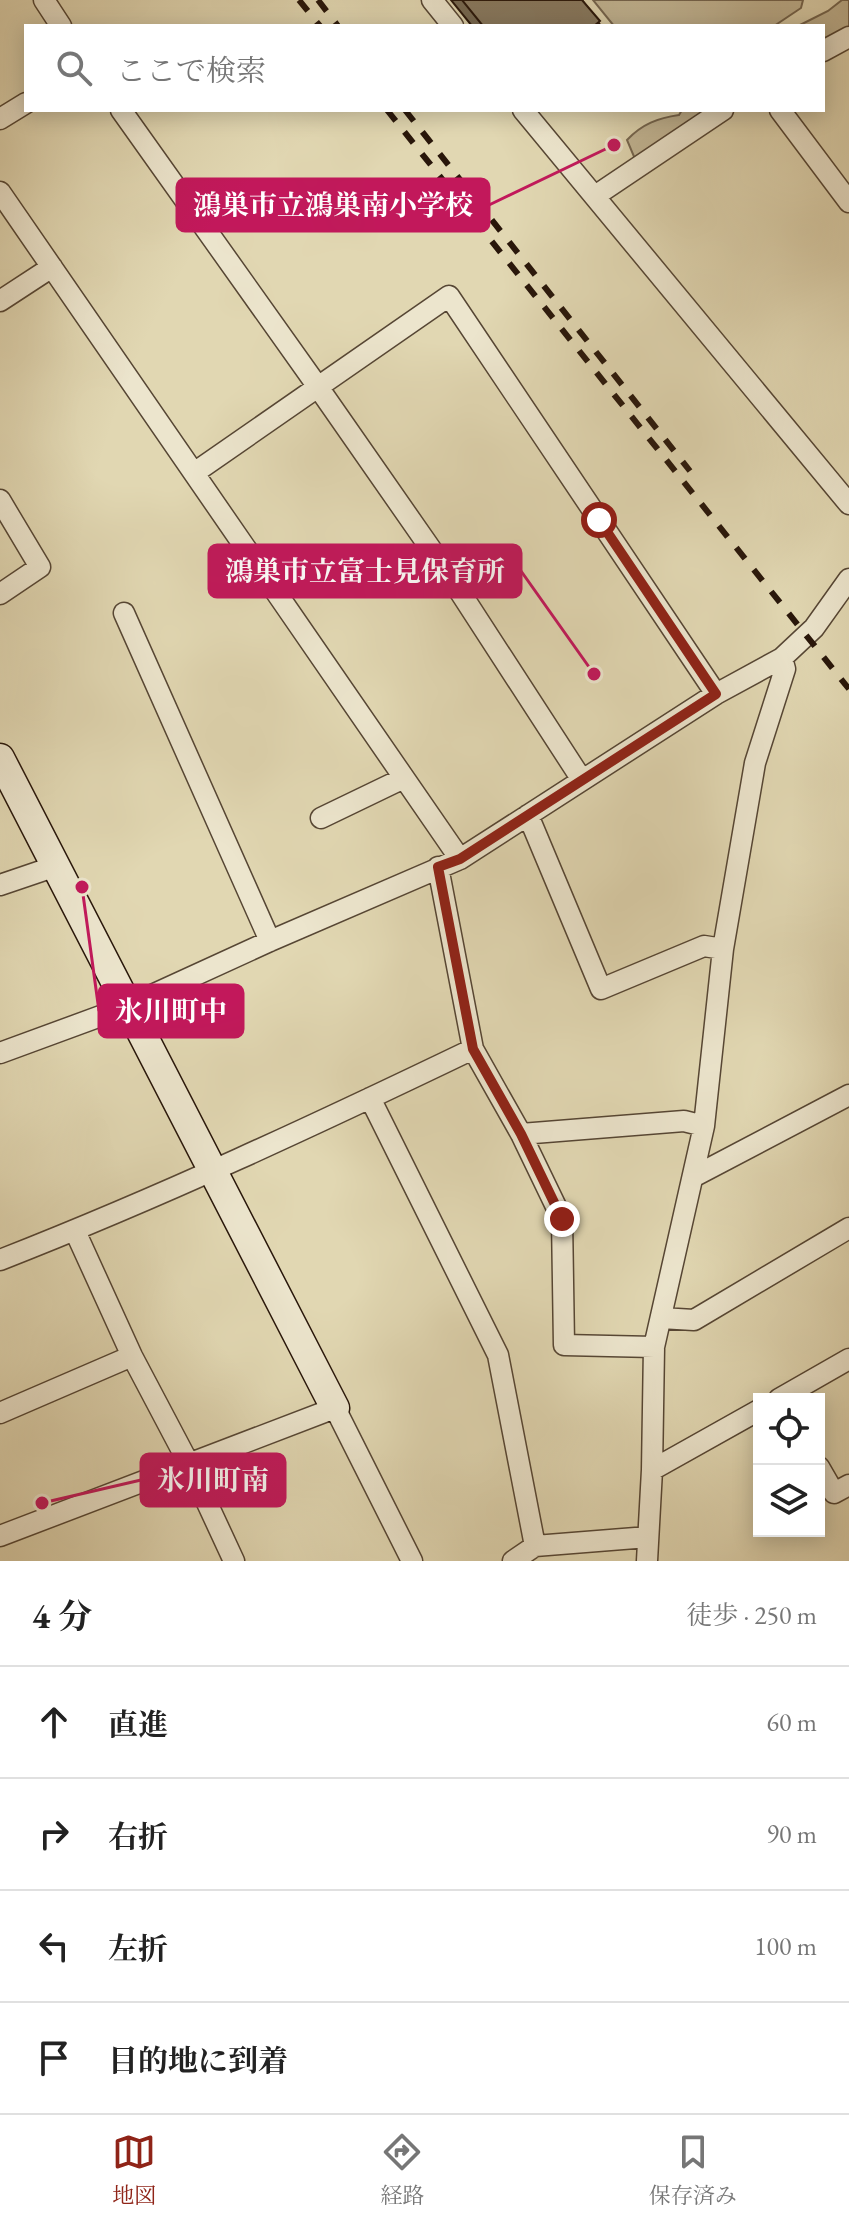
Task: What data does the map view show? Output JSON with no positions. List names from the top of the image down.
{
  "places": [
    "鴻巣市立鴻巣南小学校",
    "鴻巣市立富士見保育所",
    "氷川町中",
    "氷川町南"
  ],
  "page": {
    "search": "ここで検索",
    "heading": ["4 分", "徒歩 · 250 m"],
    "list": [
      ["直進", "60 m"],
      ["右折", "90 m"],
      ["左折", "100 m"],
      "目的地に到着"
    ],
    "nav": ["地図", "経路", "保存済み"]
  }
}
